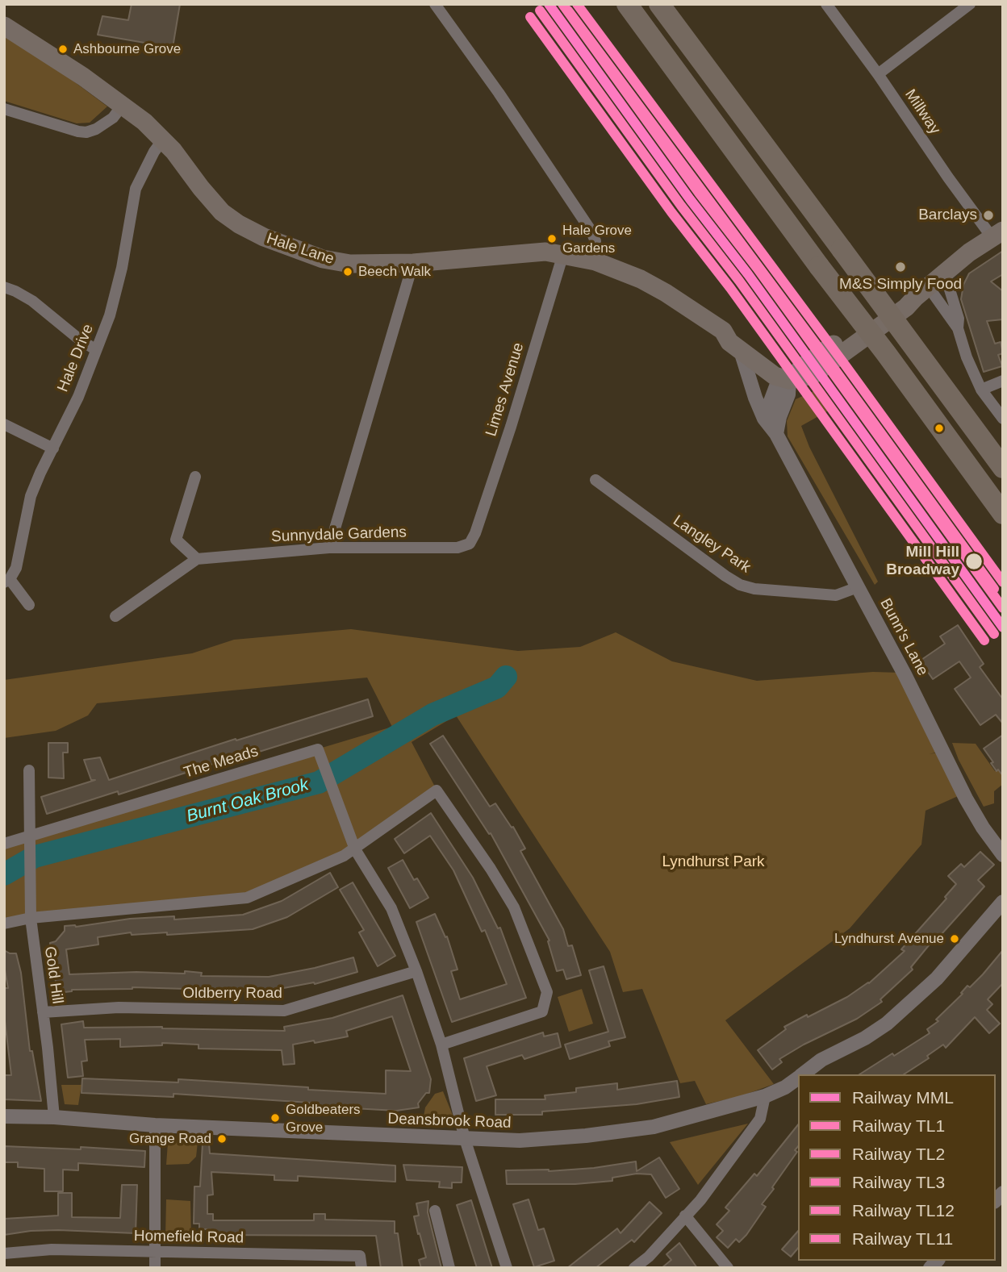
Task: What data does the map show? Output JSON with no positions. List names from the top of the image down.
{
  "streets": {
    "main road": ["Hale Lane"],
    "street": [
      "Millway",
      "Hale Drive",
      "Limes Avenue",
      "Sunnydale Gardens",
      "Langley Park",
      "Bunn's Lane",
      "The Meads",
      "Gold Hill",
      "Oldberry Road",
      "Deansbrook Road",
      "Homefield Road"
    ]
  },
  "crossings": [
    ["Hale Lane", "Hale Drive"],
    ["Hale Lane", "Limes Avenue"],
    ["Hale Lane", "Bunn's Lane"],
    ["Limes Avenue", "Sunnydale Gardens"],
    ["Langley Park", "Bunn's Lane"],
    ["The Meads", "Gold Hill"],
    ["Gold Hill", "Oldberry Road"],
    ["Gold Hill", "Deansbrook Road"]
  ],
  "water": ["Burnt Oak Brook"],
  "parks": ["Lyndhurst Park"],
  "places": [
    "Ashbourne Grove",
    "Barclays",
    "Hale Grove Gardens",
    "M&S Simply Food",
    "Beech Walk",
    "Mill Hill Broadway",
    "Lyndhurst Avenue",
    "Goldbeaters Grove",
    "Grange Road"
  ],
  "lines": [
    "rail line MML",
    "rail line TL2",
    "rail line TL12",
    "rail line TL1",
    "rail line TL11",
    "rail line TL3"
  ],
  "legend": [
    "Railway MML",
    "Railway TL1",
    "Railway TL2",
    "Railway TL3",
    "Railway TL12",
    "Railway TL11"
  ]
}
